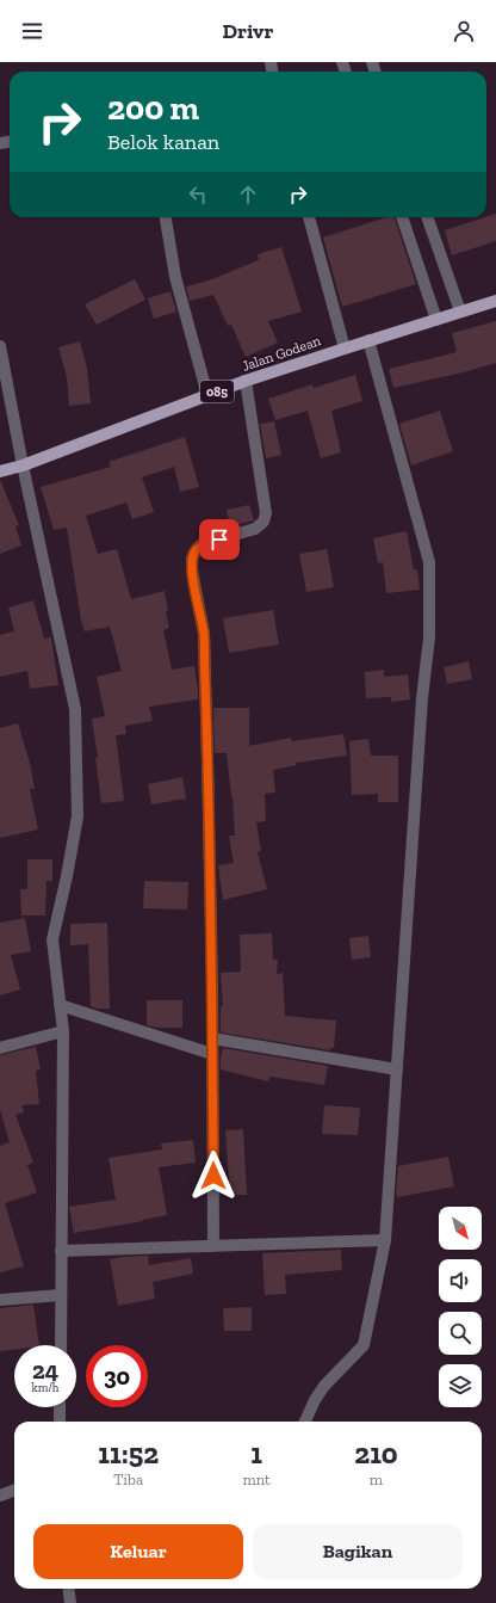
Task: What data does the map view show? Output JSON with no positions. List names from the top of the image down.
{
  "streets": {
    "main road": ["Jalan Godean", "085"]
  },
  "north": "bottom right",
  "page": {
    "header": "Drivr",
    "turn": ["200 m", "Belok kanan"],
    "speed": "24 km/h",
    "limit": "30",
    "eta": [
      "11:52",
      "Tiba",
      "1",
      "mnt",
      "210",
      "m"
    ],
    "buttons": ["Keluar", "Bagikan"]
  }
}
